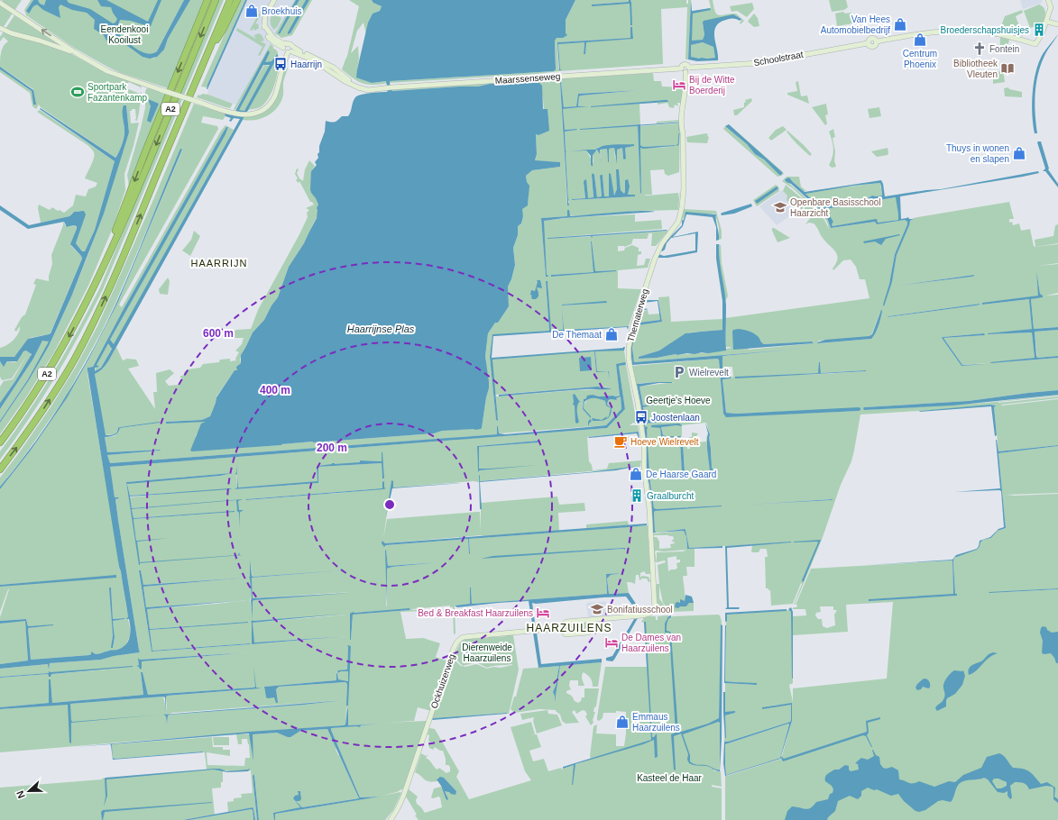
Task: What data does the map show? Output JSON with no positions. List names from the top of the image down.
{
  "streets": {
    "highway": ["A2"],
    "street": [
      "Schoolstraat",
      "Maarssenseweg",
      "Thematerweg",
      "Ockhuizerweg"
    ]
  },
  "crossings": [
    ["Schoolstraat", "Maarssenseweg"],
    ["Schoolstraat", "Thematerweg"],
    ["Maarssenseweg", "Thematerweg"]
  ],
  "districts": ["HAARRIJN", "HAARZUILENS"],
  "water": ["Haarrijnse Plas"],
  "parks": [
    "Eendenkooi Kooilust",
    "Geertje's Hoeve",
    "Dierenweide Haarzuilens",
    "Kasteel de Haar"
  ],
  "places": {
    "shop": [
      "Broekhuis",
      "Van Hees Automobielbedrijf",
      "Centrum Phoenix",
      "Thuys in wonen en slapen",
      "De Themaat",
      "De Haarse Gaard",
      "Emmaus Haarzuilens"
    ],
    "building": ["Broederschapshuisjes", "Graalburcht"],
    "church": ["Fontein"],
    "bus stop": ["Haarrijn", "Joostenlaan"],
    "library": ["Bibliotheek Vleuten"],
    "hotel": ["Bij de Witte Boerderij", "Bed & Breakfast Haarzuilens", "De Dames van Haarzuilens"],
    "sports": ["Sportpark Fazantenkamp"],
    "school or university": ["Openbare Basisschool Haarzicht", "Bonifatiusschool"],
    "parking": ["Wielrevelt"],
    "cafe": ["Hoeve Wielrevelt"]
  },
  "north": "left",
  "rings": ["600 m", "400 m", "200 m"]
}
